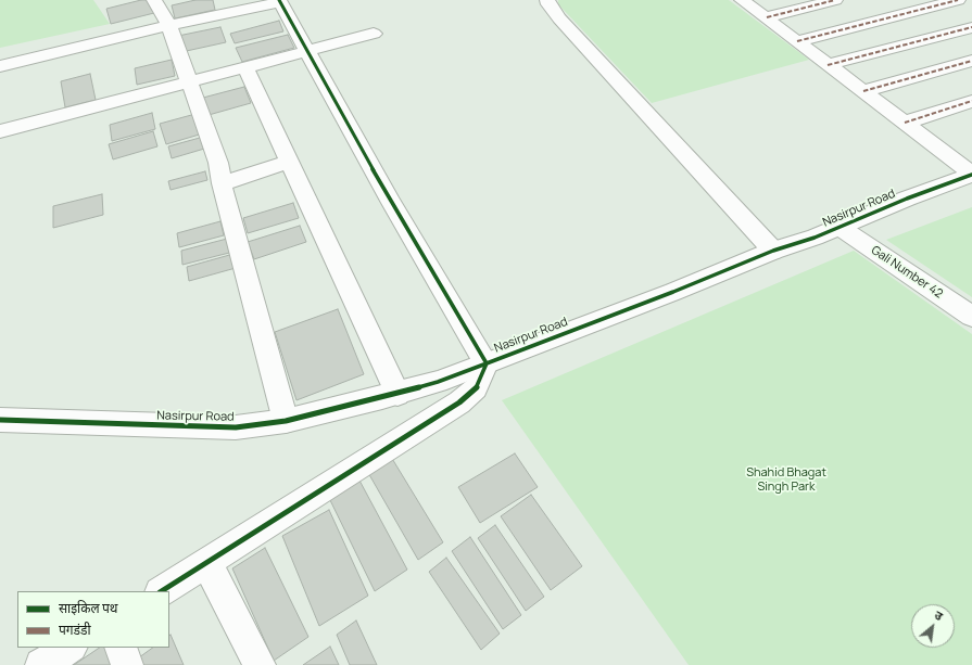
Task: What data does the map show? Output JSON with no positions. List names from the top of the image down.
{
  "streets": {
    "street": ["Nasirpur Road", "Gali Number 42"]
  },
  "crossings": [
    ["Nasirpur Road", "Gali Number 42"]
  ],
  "parks": ["Shahid Bhagat Singh Park"],
  "legend": ["साइकिल पथ", "पगडंडी"],
  "north": "top right"
}
